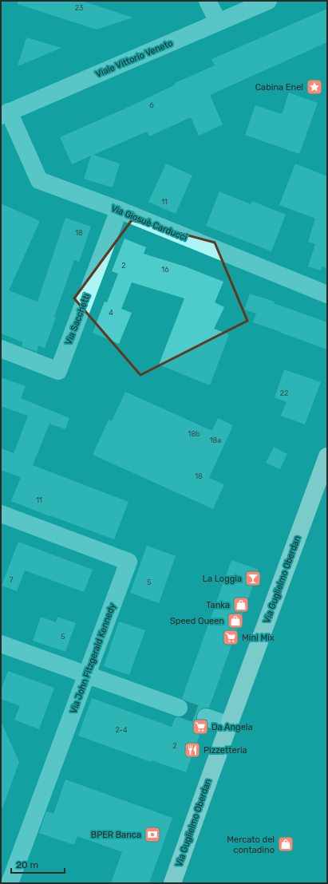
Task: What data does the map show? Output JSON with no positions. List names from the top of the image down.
{
  "streets": {
    "main road": ["Via Guglielmo Oberdan"],
    "street": [
      "Viale Vittorio Veneto",
      "Via Giosuè Carducci",
      "Via Sacchetti",
      "Via John Fitzgerald Kennedy"
    ]
  },
  "crossings": [
    ["Viale Vittorio Veneto", "Via Giosuè Carducci"],
    ["Via Giosuè Carducci", "Via Sacchetti"]
  ],
  "places": {
    "place": ["Cabina Enel"],
    "bar": ["La Loggia"],
    "shop": ["Tanka", "Speed Queen", "Mercato del contadino"],
    "supermarket": ["Mini Mix", "Da Angela"],
    "restaurant": ["Pizzetteria"],
    "bank": ["BPER Banca"]
  },
  "house_numbers": [
    "23",
    "6",
    "11",
    "18",
    "2",
    "16",
    "4",
    "22",
    "18b",
    "18a",
    "18",
    "11",
    "7",
    "5",
    "5",
    "2-4",
    "2"
  ],
  "scale_bar": "20 m"
}
